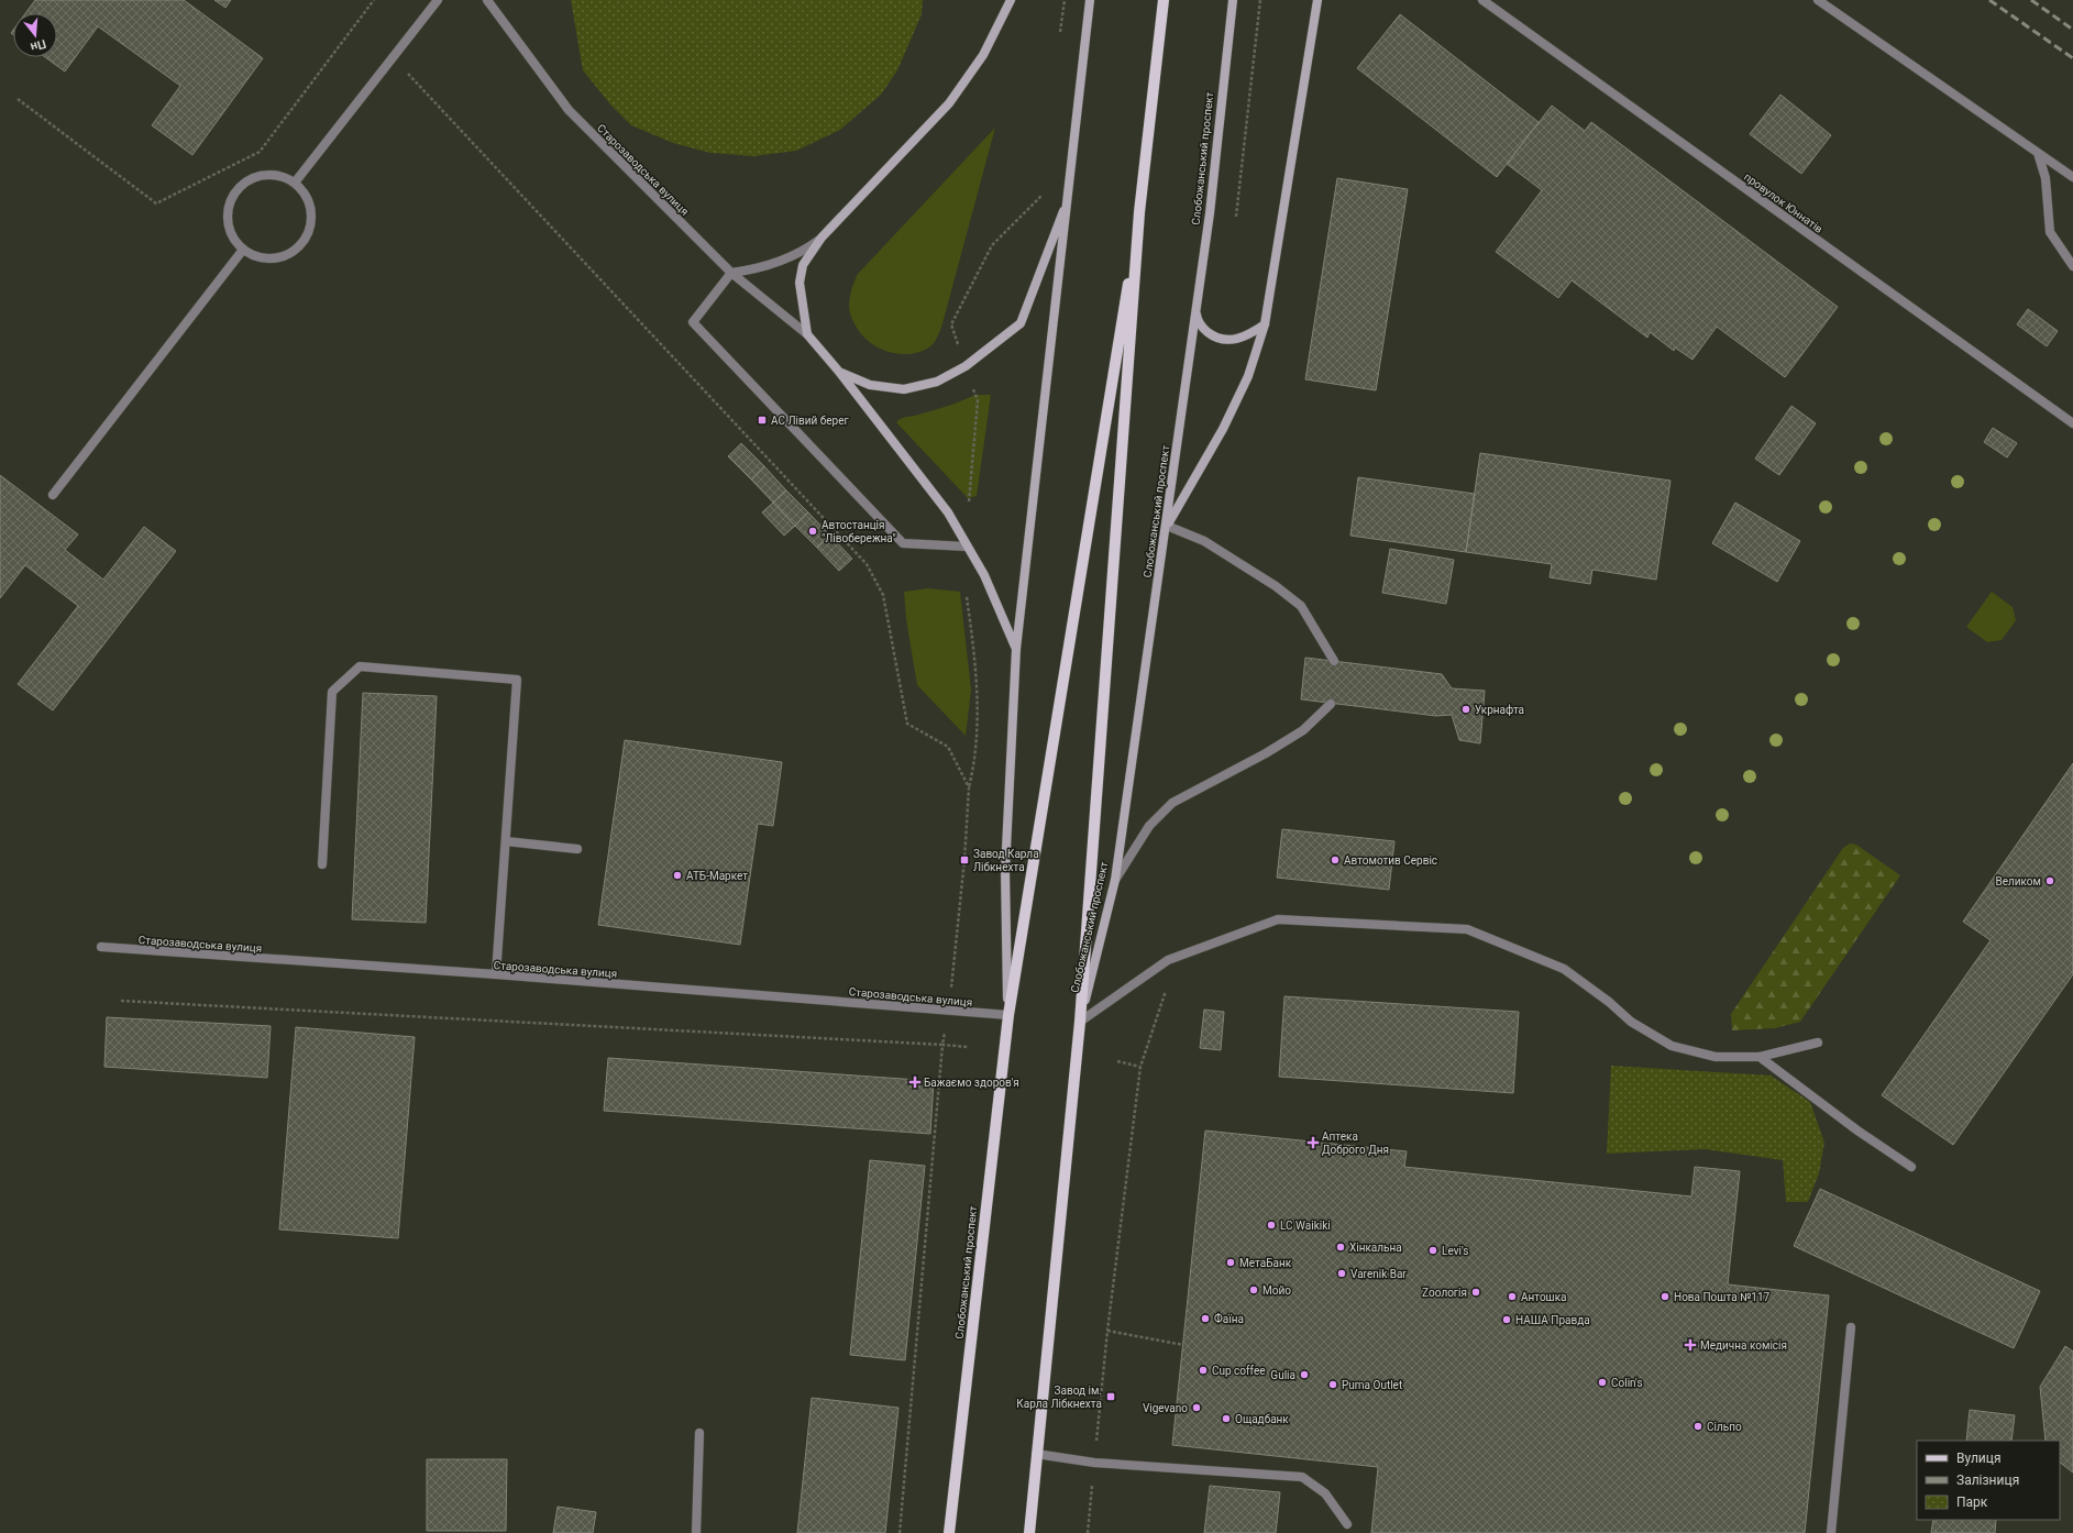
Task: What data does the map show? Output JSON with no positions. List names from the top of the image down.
{
  "streets": {
    "main road": ["Слобожанський проспект"],
    "street": ["Старозаводська вулиця", "провулок Юннатів"]
  },
  "crossings": [
    ["Слобожанський проспект", "Старозаводська вулиця"]
  ],
  "places": {
    "transit": ["АС Лівий берег", "Завод Карла Лібкнехта", "Завод ім. Карла Лібкнехта"],
    "other": [
      "Автостанція \"Лівобережна\"",
      "Укрнафта",
      "Автомотив Сервіс",
      "АТБ-Маркет",
      "Великом",
      "LC Waikiki",
      "Хінкальна",
      "Levi's",
      "МетаБанк",
      "Varenik Bar",
      "Мойо",
      "Zooлогія",
      "Антошка",
      "Нова Пошта №117",
      "Фаїна",
      "НАША Правда",
      "Cup coffee",
      "Gulia",
      "Colin's",
      "Puma Outlet",
      "Vigevano",
      "Ощадбанк",
      "Сільпо"
    ],
    "health": ["Бажаємо здоров'я", "Аптека Доброго Дня", "Медична комісія"]
  },
  "legend": ["Вулиця", "Залізниця", "Парк"],
  "north": "bottom"
}
